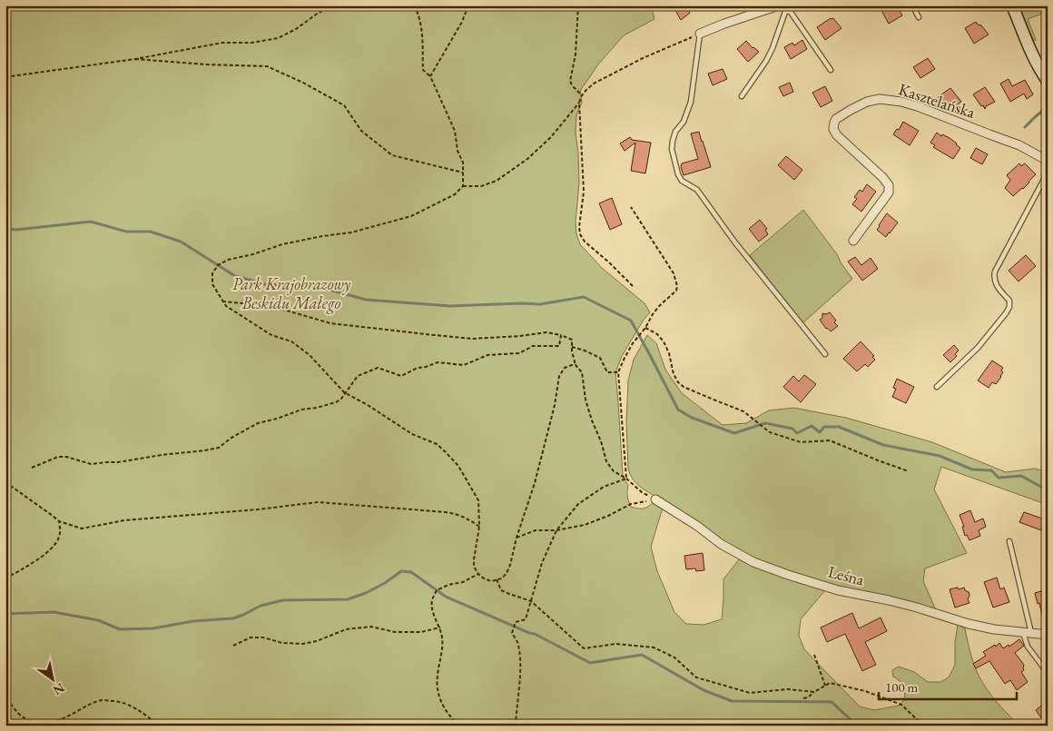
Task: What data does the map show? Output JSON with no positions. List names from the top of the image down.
{
  "streets": {
    "street": ["Kasztelańska", "Leśna"]
  },
  "parks": ["Park Krajobrazowy Beskidu Małego"],
  "scale_bar": "100 m",
  "north": "bottom right"
}
